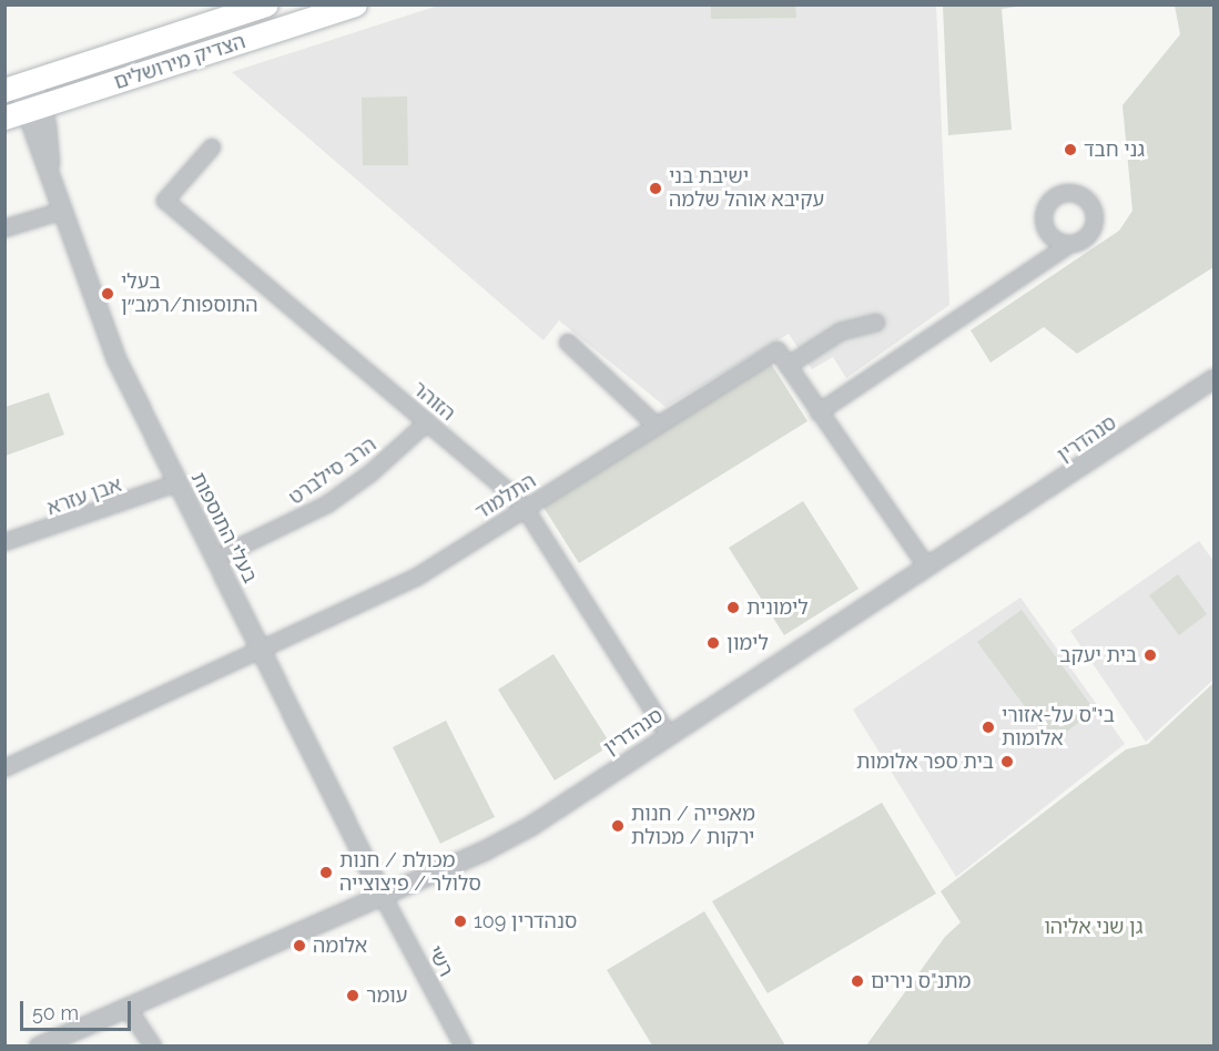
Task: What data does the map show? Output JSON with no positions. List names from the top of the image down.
{
  "streets": {
    "main road": ["הצדיק מירושלים"],
    "street": [
      "הזוהר",
      "סנהדרין",
      "הרב סילברט",
      "אבן עזרא",
      "התלמוד",
      "בעלי התוספות",
      "רשי"
    ]
  },
  "crossings": [
    ["הצדיק מירושלים", "בעלי התוספות"],
    ["הזוהר", "סנהדרין"],
    ["הזוהר", "הרב סילברט"],
    ["הזוהר", "התלמוד"],
    ["סנהדרין", "בעלי התוספות"],
    ["סנהדרין", "רשי"],
    ["הרב סילברט", "בעלי התוספות"],
    ["אבן עזרא", "בעלי התוספות"],
    ["התלמוד", "בעלי התוספות"],
    ["בעלי התוספות", "רשי"]
  ],
  "parks": ["גן שני אליהו"],
  "places": [
    "גני חבד",
    "ישיבת בני עקיבא אוהל שלמה",
    "בעלי התוספות/רמב״ן",
    "לימונית",
    "לימון",
    "בית יעקב",
    "בי\"ס על-אזורי אלומות",
    "בית ספר אלומות",
    "מאפייה / חנות ירקות / מכולת",
    "מכולת / חנות סלולר / פיצוצייה",
    "סנהדרין 109",
    "אלומה",
    "מתנ\"ס נירים",
    "עומר"
  ],
  "scale_bar": "50 m"
}
